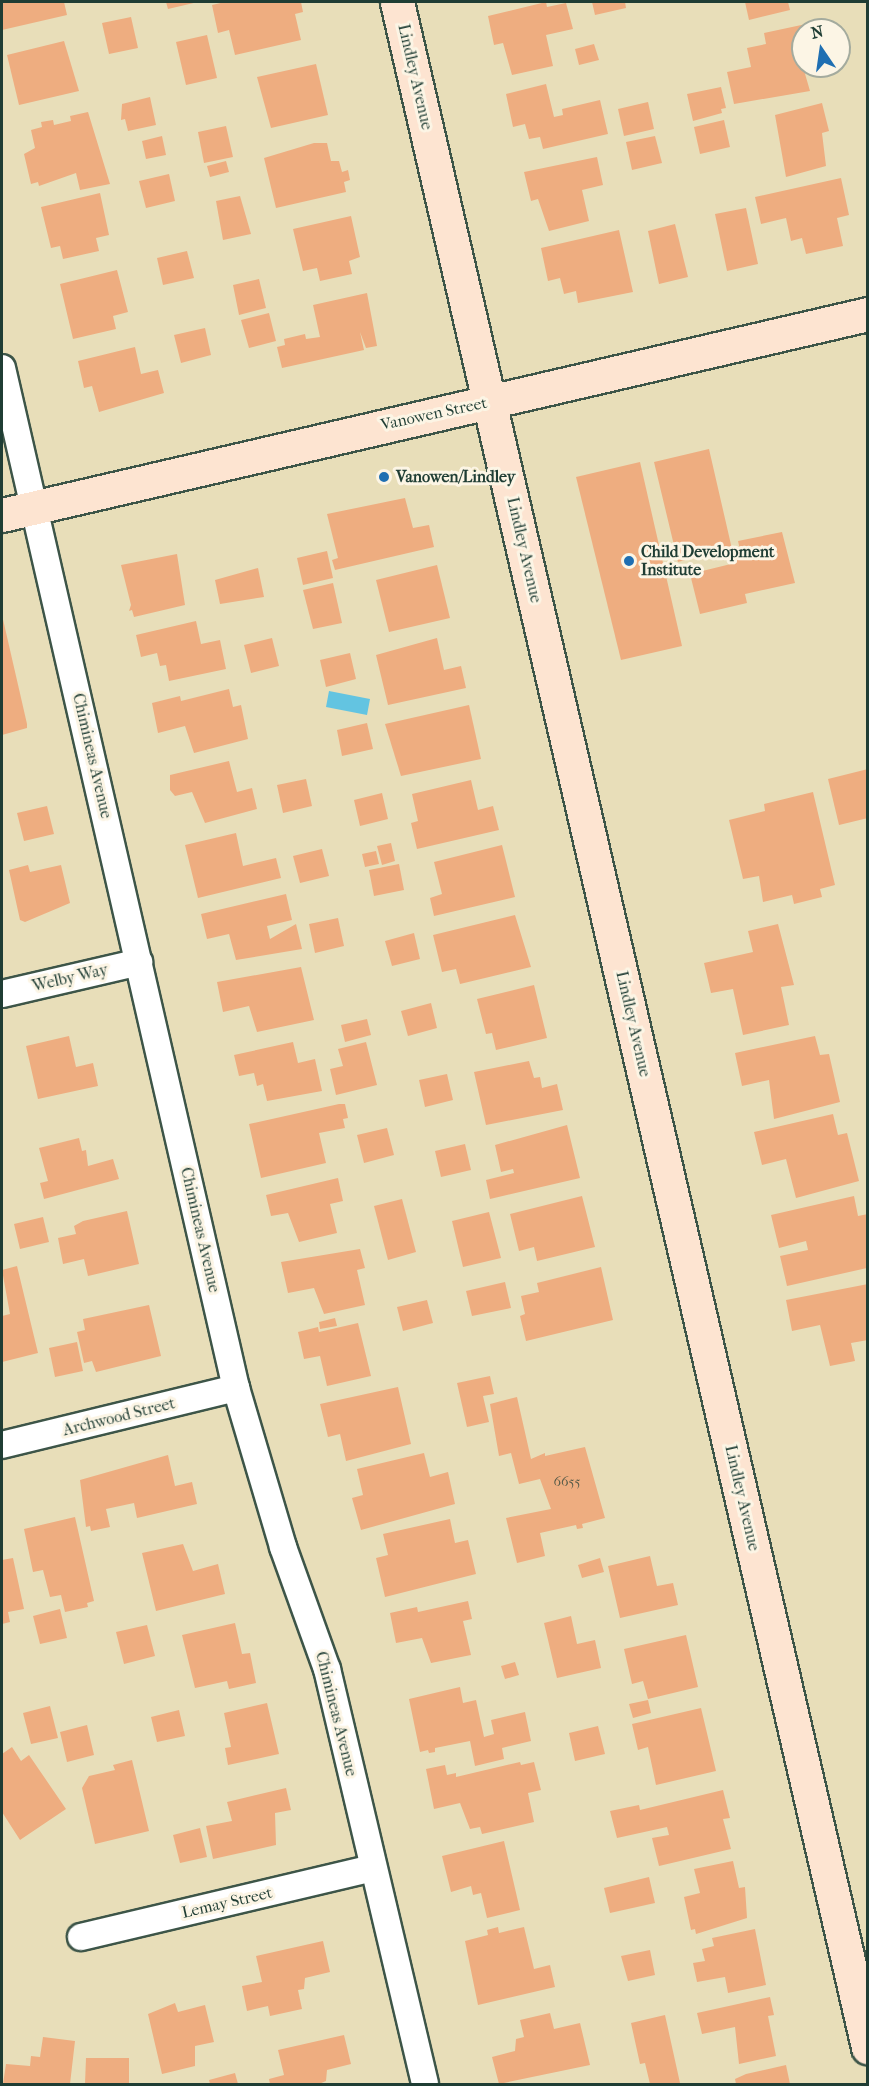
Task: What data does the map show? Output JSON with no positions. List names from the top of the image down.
{
  "streets": {
    "main road": ["Lindley Avenue", "Vanowen Street"],
    "street": [
      "Chimineas Avenue",
      "Welby Way",
      "Archwood Street",
      "Lemay Street"
    ]
  },
  "crossings": [
    ["Lindley Avenue", "Vanowen Street"],
    ["Vanowen Street", "Chimineas Avenue"],
    ["Chimineas Avenue", "Welby Way"],
    ["Chimineas Avenue", "Archwood Street"],
    ["Chimineas Avenue", "Lemay Street"]
  ],
  "places": ["Vanowen/Lindley", "Child Development Institute"],
  "house_numbers": ["6655"],
  "north": "top"
}
